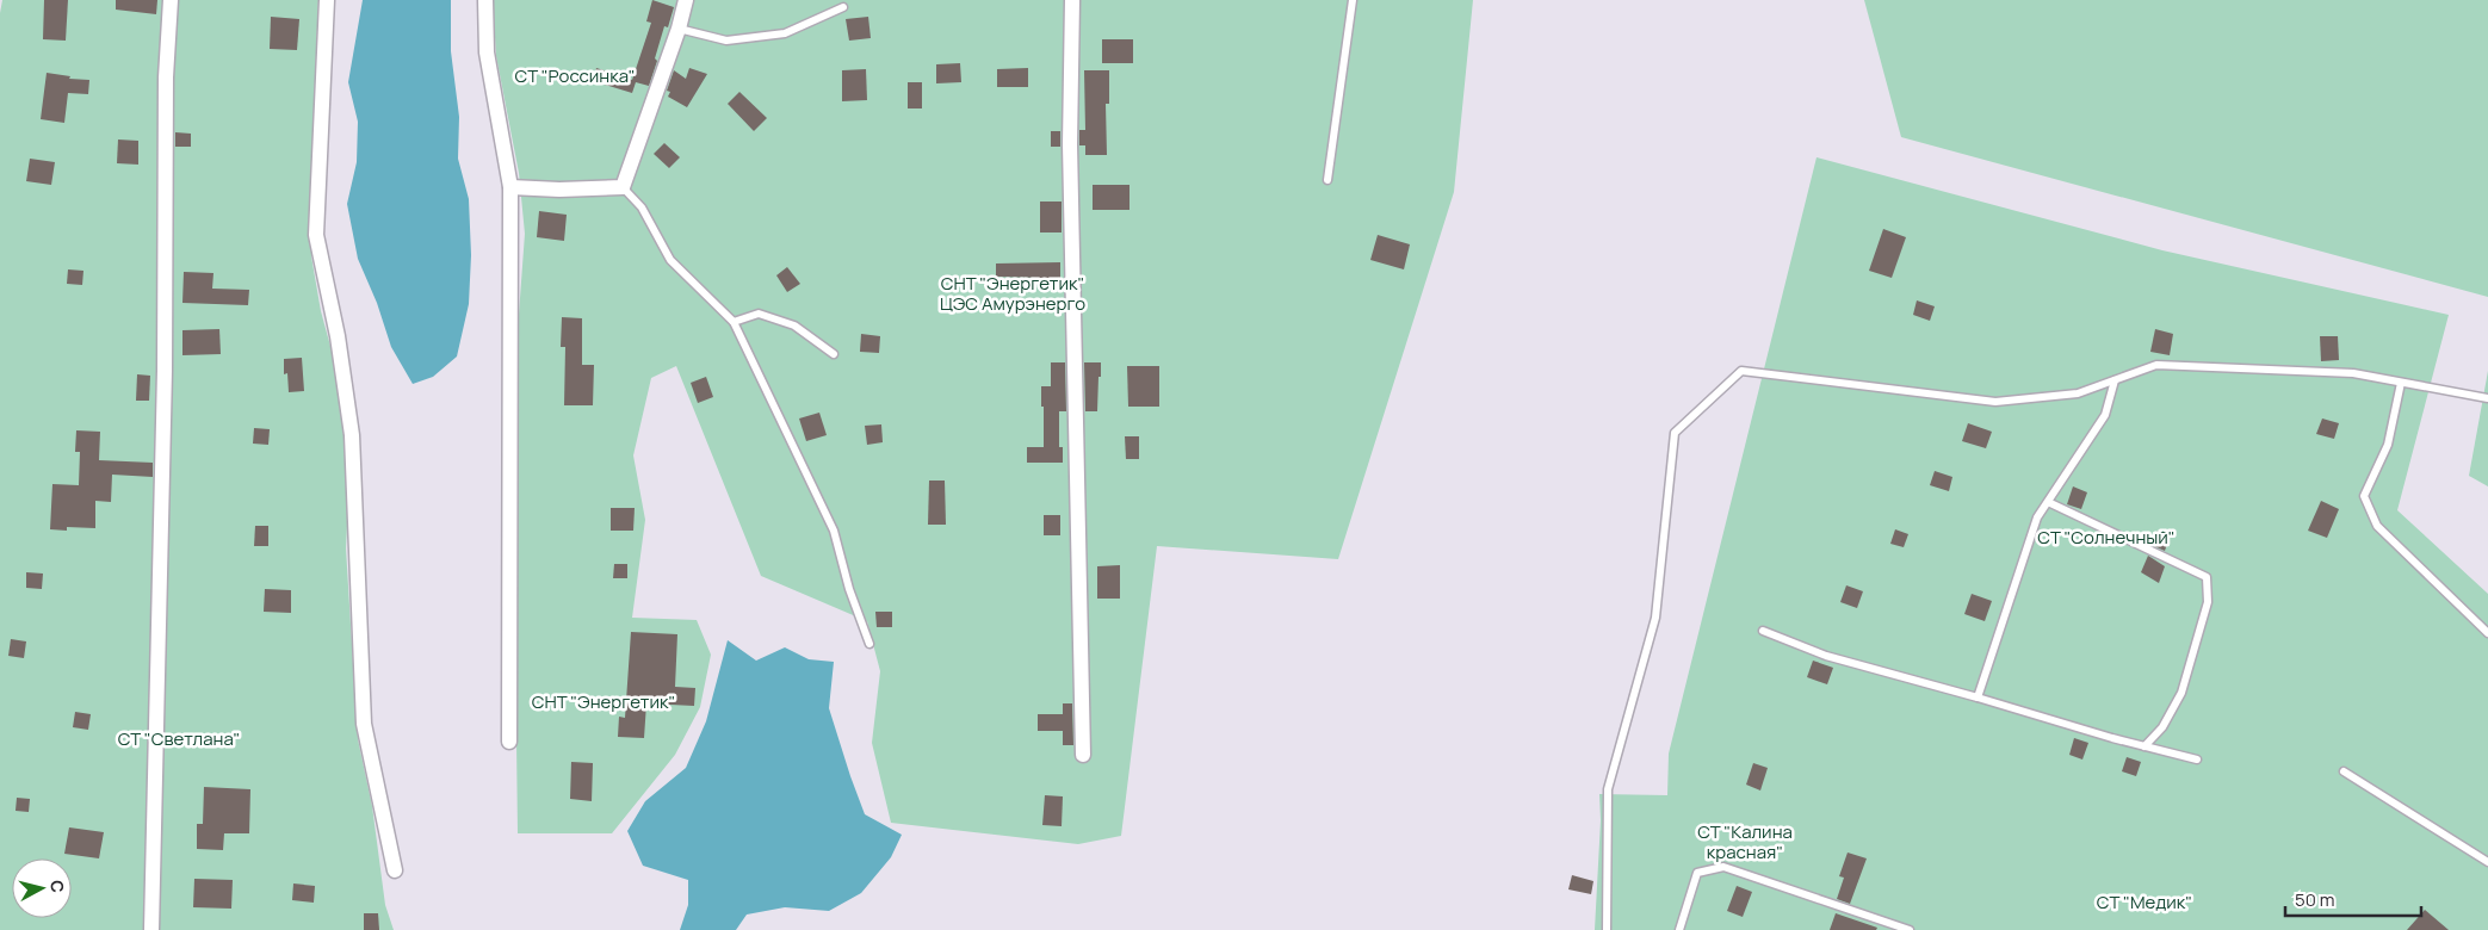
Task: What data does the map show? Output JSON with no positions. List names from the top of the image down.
{
  "parks": [
    "СТ \"Россинка\"",
    "СНТ \"Энергетик\" ЦЭС Амурэнерго",
    "СТ \"Солнечный\"",
    "СНТ \"Энергетик\"",
    "СТ \"Светлана\"",
    "СТ \"Калина красная\"",
    "СТ \"Медик\""
  ],
  "scale_bar": "50 m",
  "north": "right"
}
